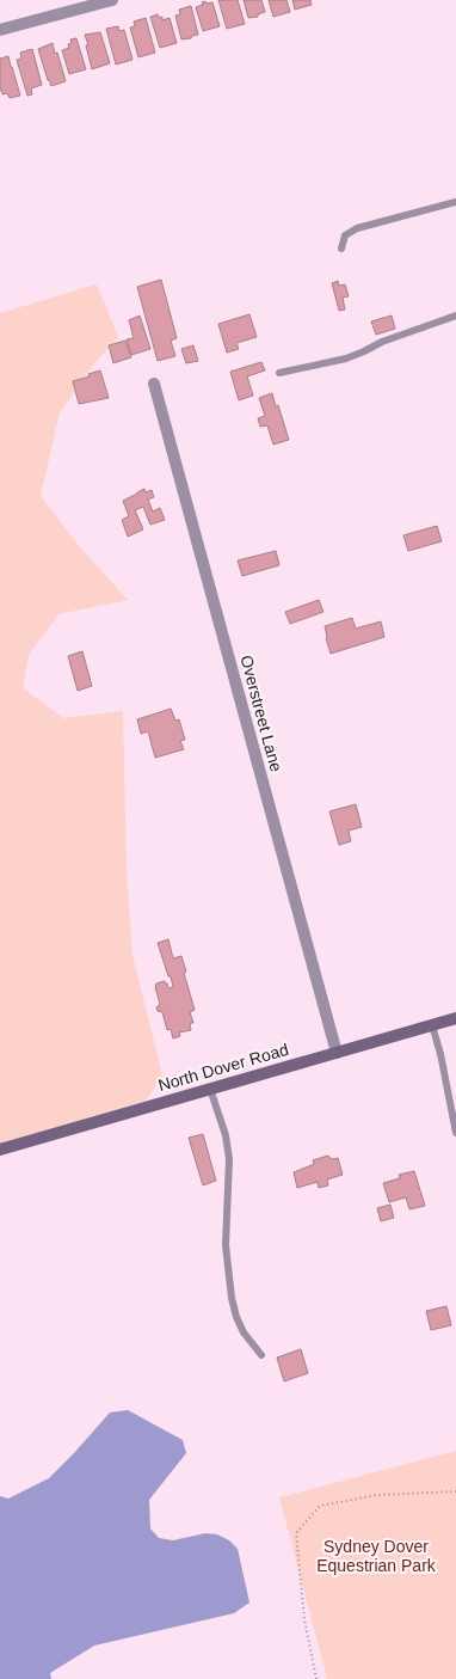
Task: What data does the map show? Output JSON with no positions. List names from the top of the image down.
{
  "streets": {
    "street": ["Overstreet Lane", "North Dover Road"]
  },
  "crossings": [
    ["Overstreet Lane", "North Dover Road"]
  ],
  "parks": ["Sydney Dover Equestrian Park"]
}
